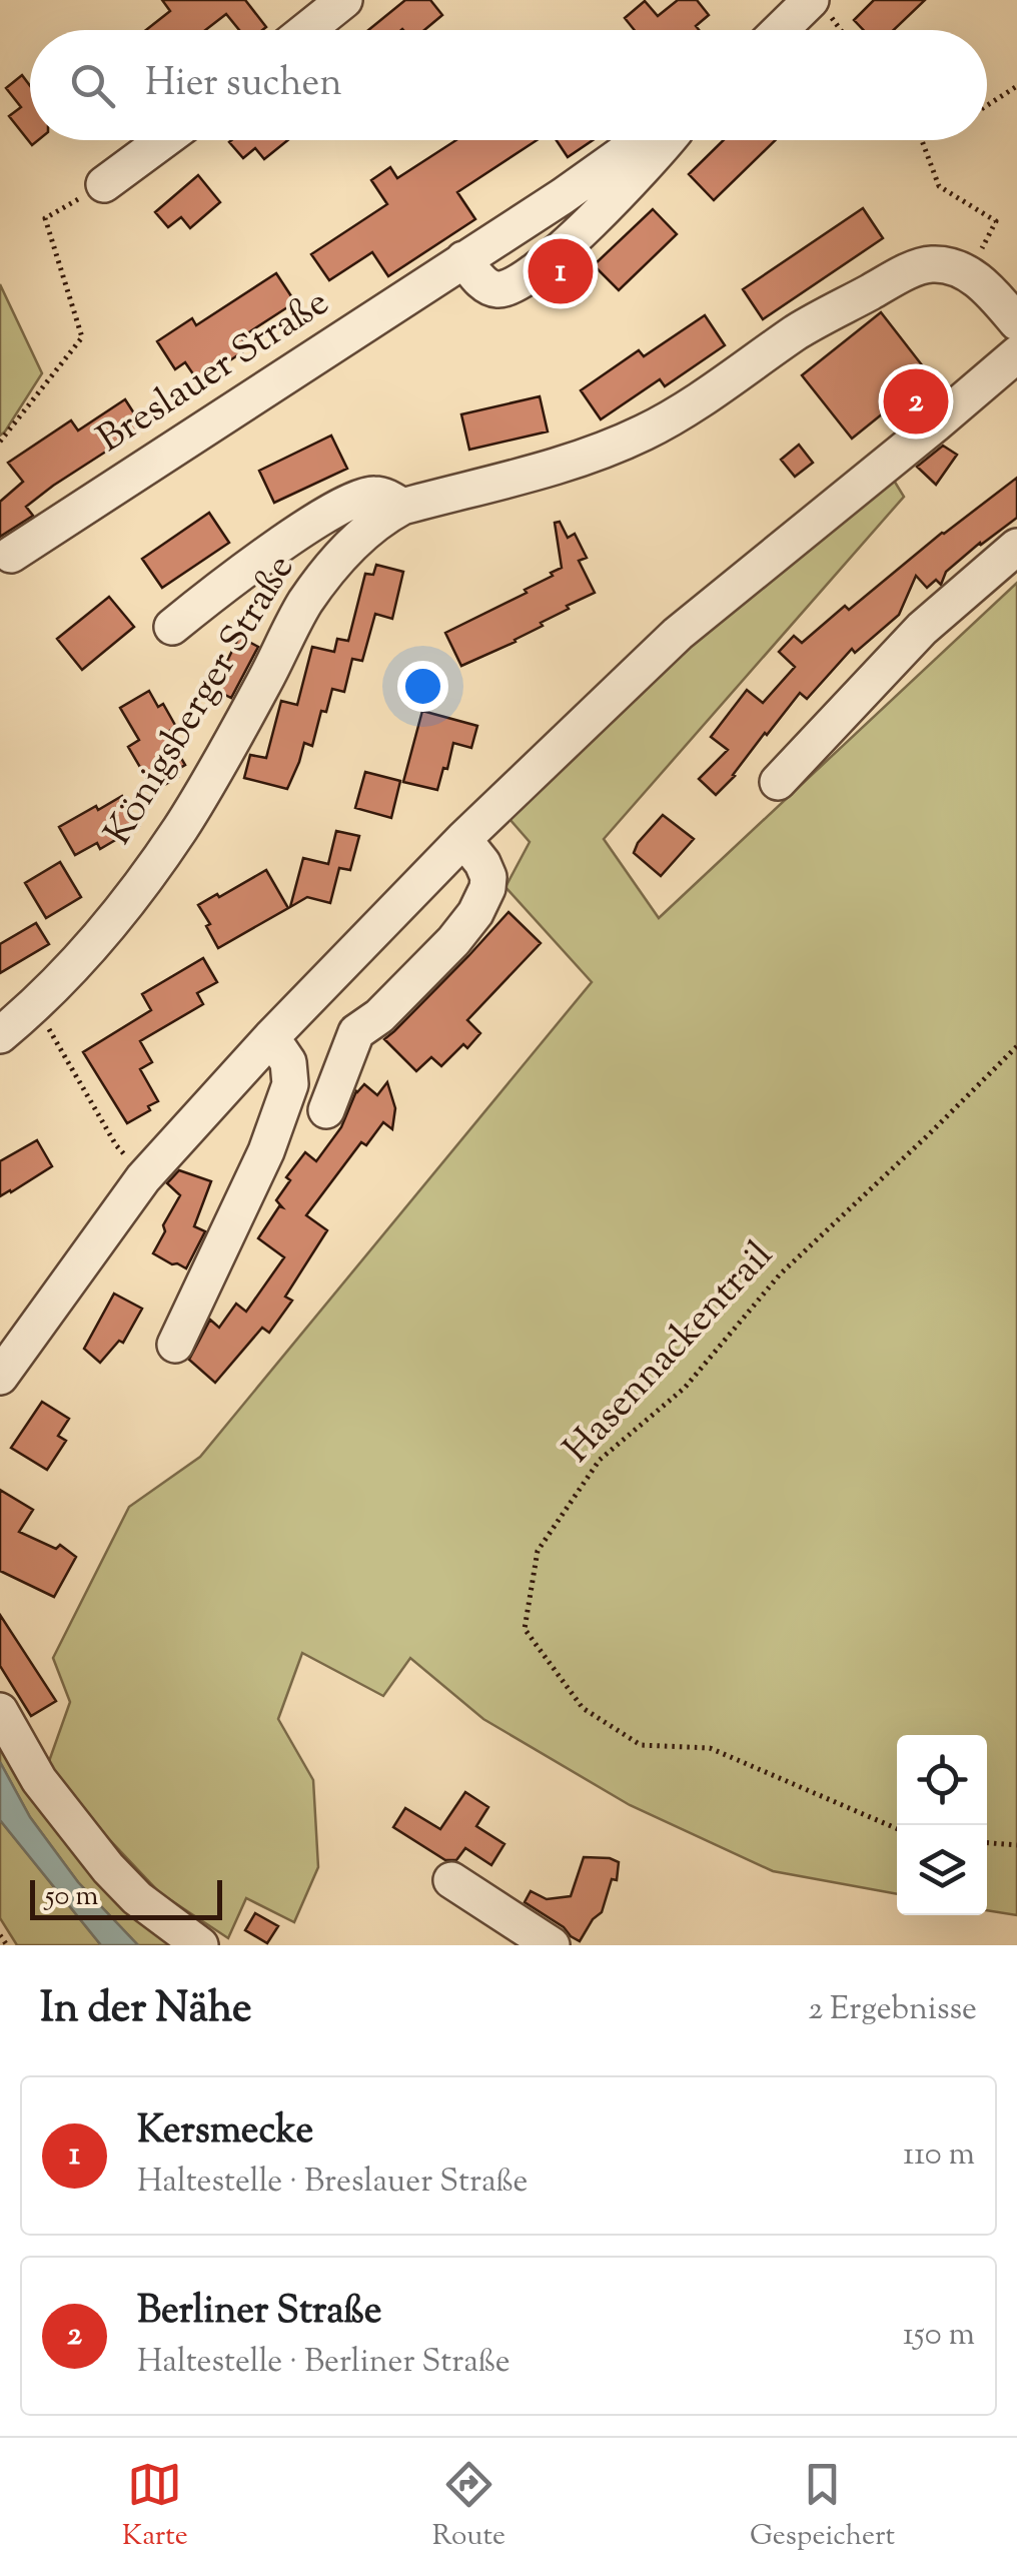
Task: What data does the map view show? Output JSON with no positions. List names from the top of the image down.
{
  "streets": {
    "street": ["Breslauer Straße", "Königsberger Straße"],
    "path": ["Hasennackentrail"]
  },
  "scale_bar": "50 m",
  "page": {
    "search": "Hier suchen",
    "pins": ["1", "2"],
    "scale": "50 m",
    "heading": ["In der Nähe", "2 Ergebnisse"],
    "list": [
      {
        "mark": "1",
        "name": "Kersmecke",
        "note": "Haltestelle · Breslauer Straße",
        "value": "110 m"
      },
      {
        "mark": "2",
        "name": "Berliner Straße",
        "note": "Haltestelle · Berliner Straße",
        "value": "150 m"
      }
    ],
    "nav": ["Karte", "Route", "Gespeichert"]
  }
}
